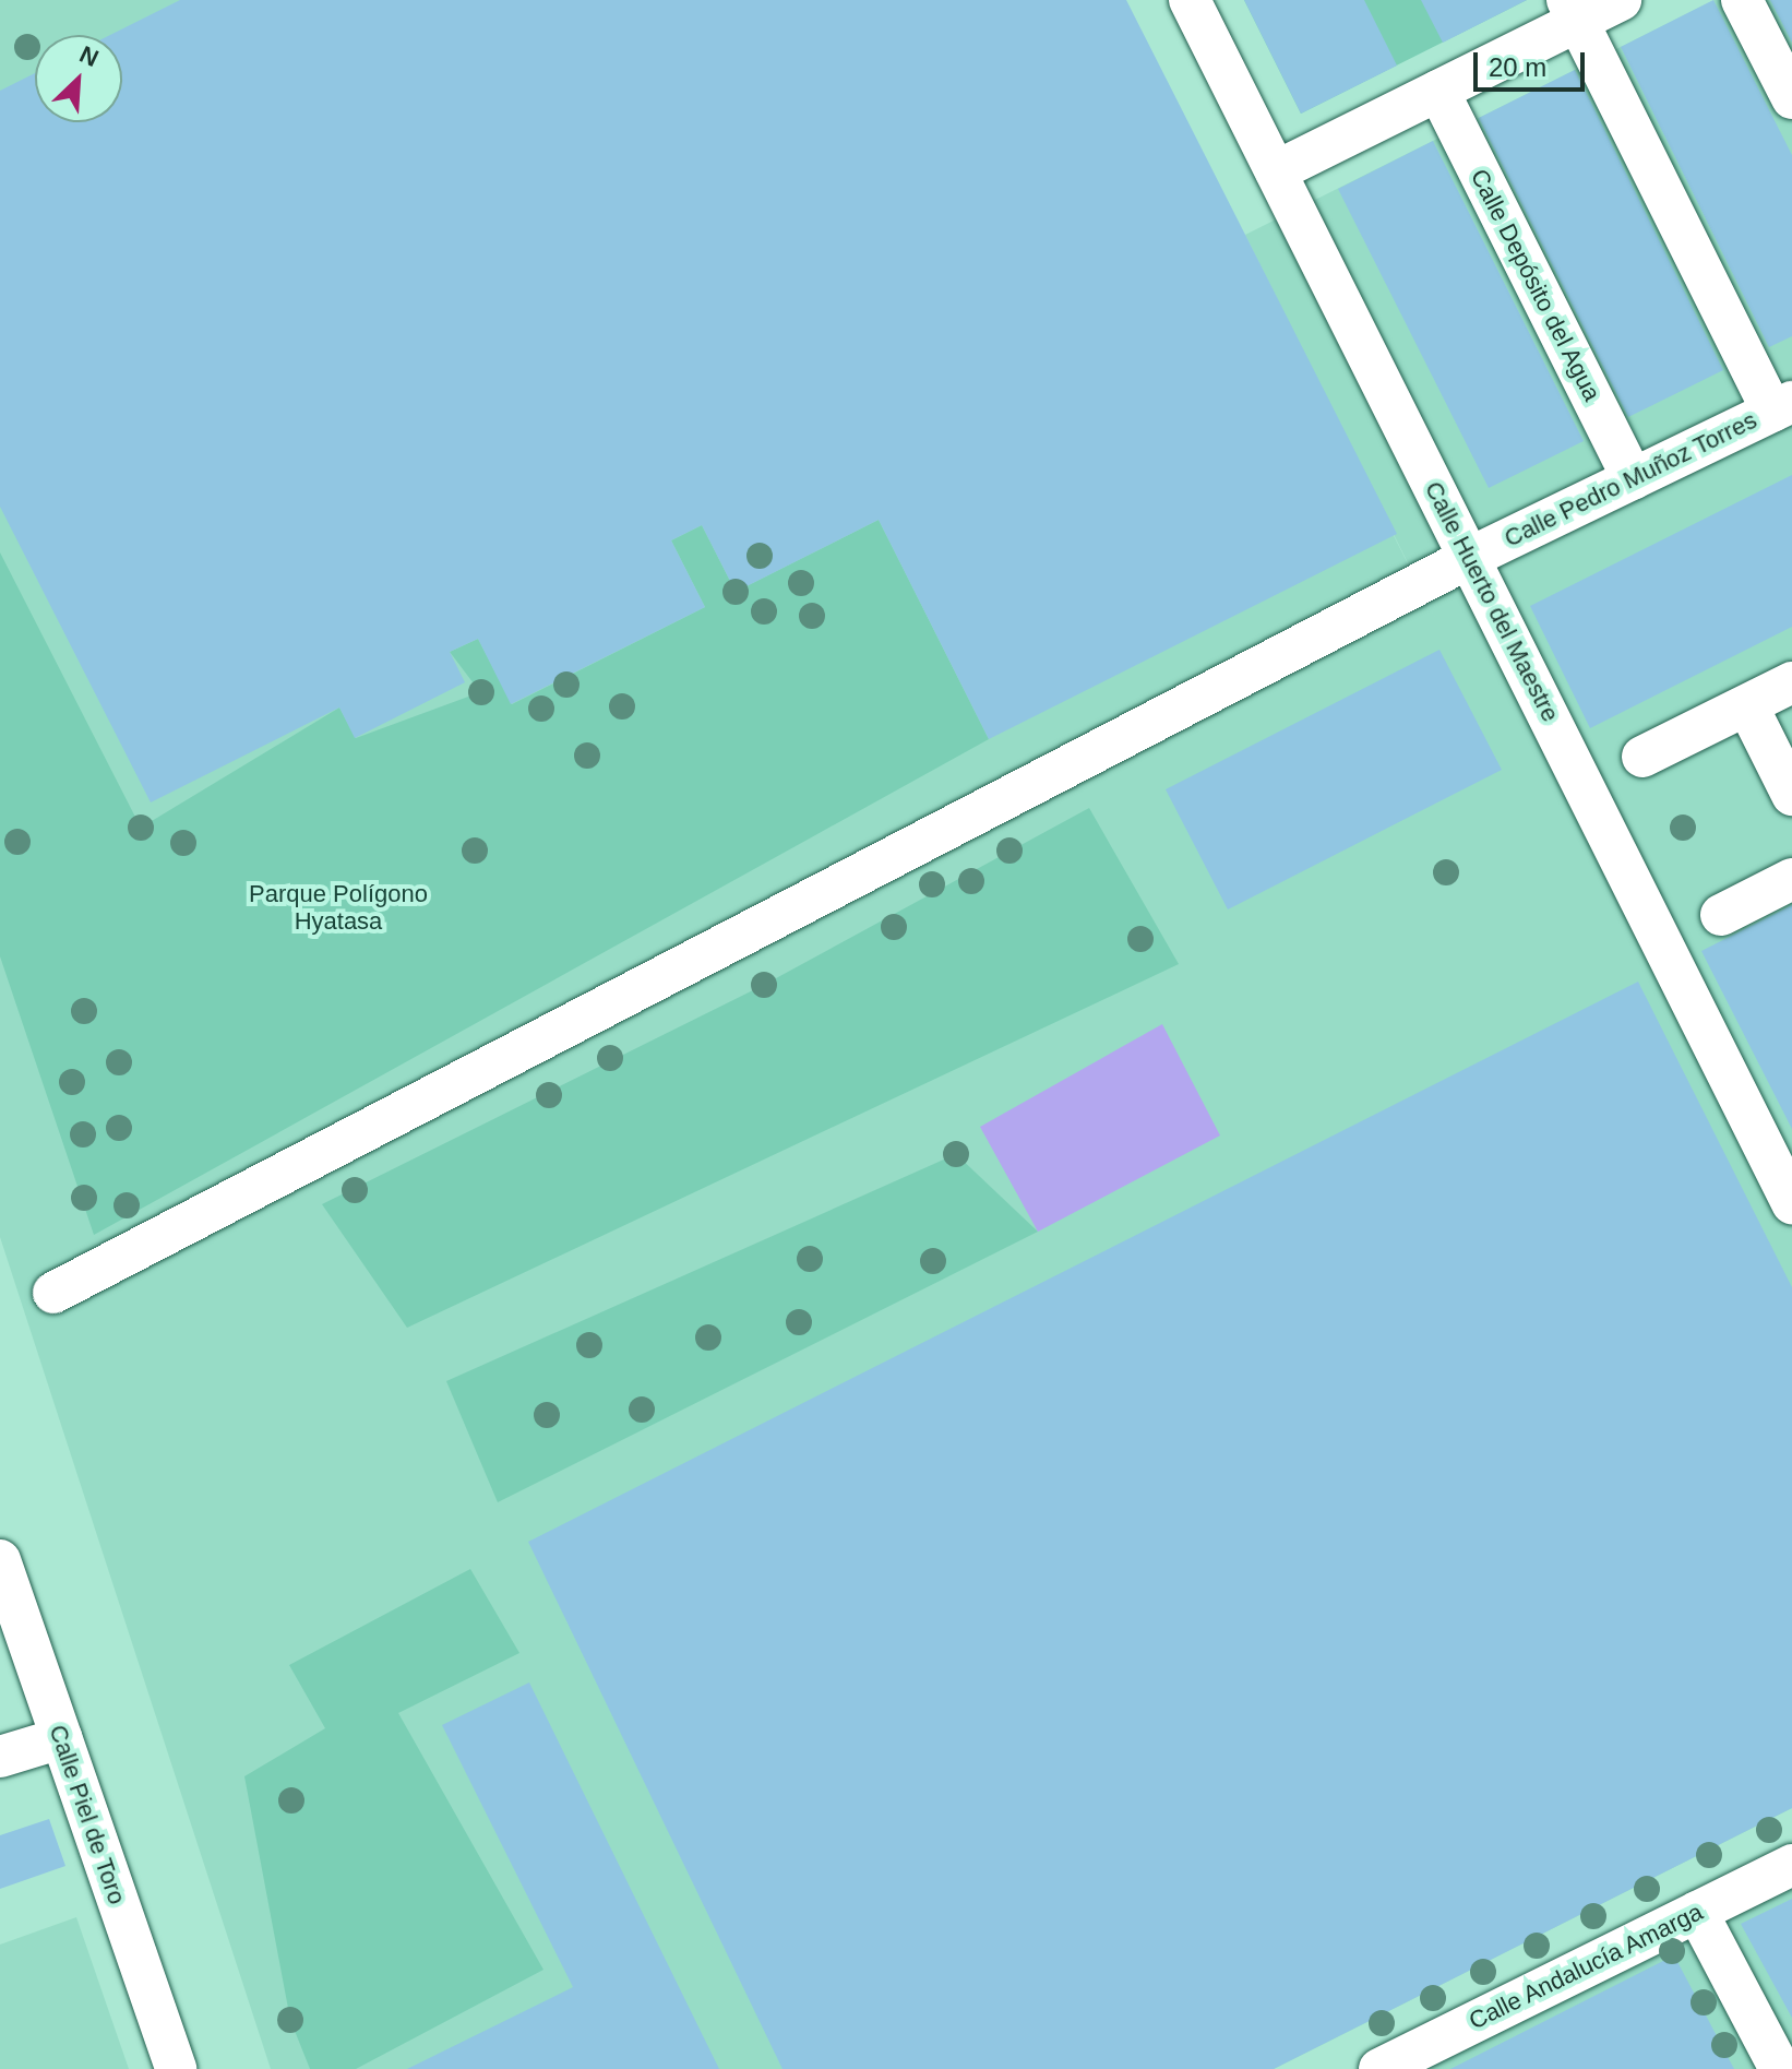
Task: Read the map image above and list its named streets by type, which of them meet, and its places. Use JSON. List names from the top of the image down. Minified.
{"streets":{"street":["Calle Depósito del Agua","Calle Pedro Muñoz Torres","Calle Huerto del Maestre","Calle Piel de Toro","Calle Andalucía Amarga"]},"crossings":[["Calle Depósito del Agua","Calle Pedro Muñoz Torres"],["Calle Pedro Muñoz Torres","Calle Huerto del Maestre"]],"parks":["Parque Polígono Hyatasa"],"scale_bar":"20 m","north":"top right"}
